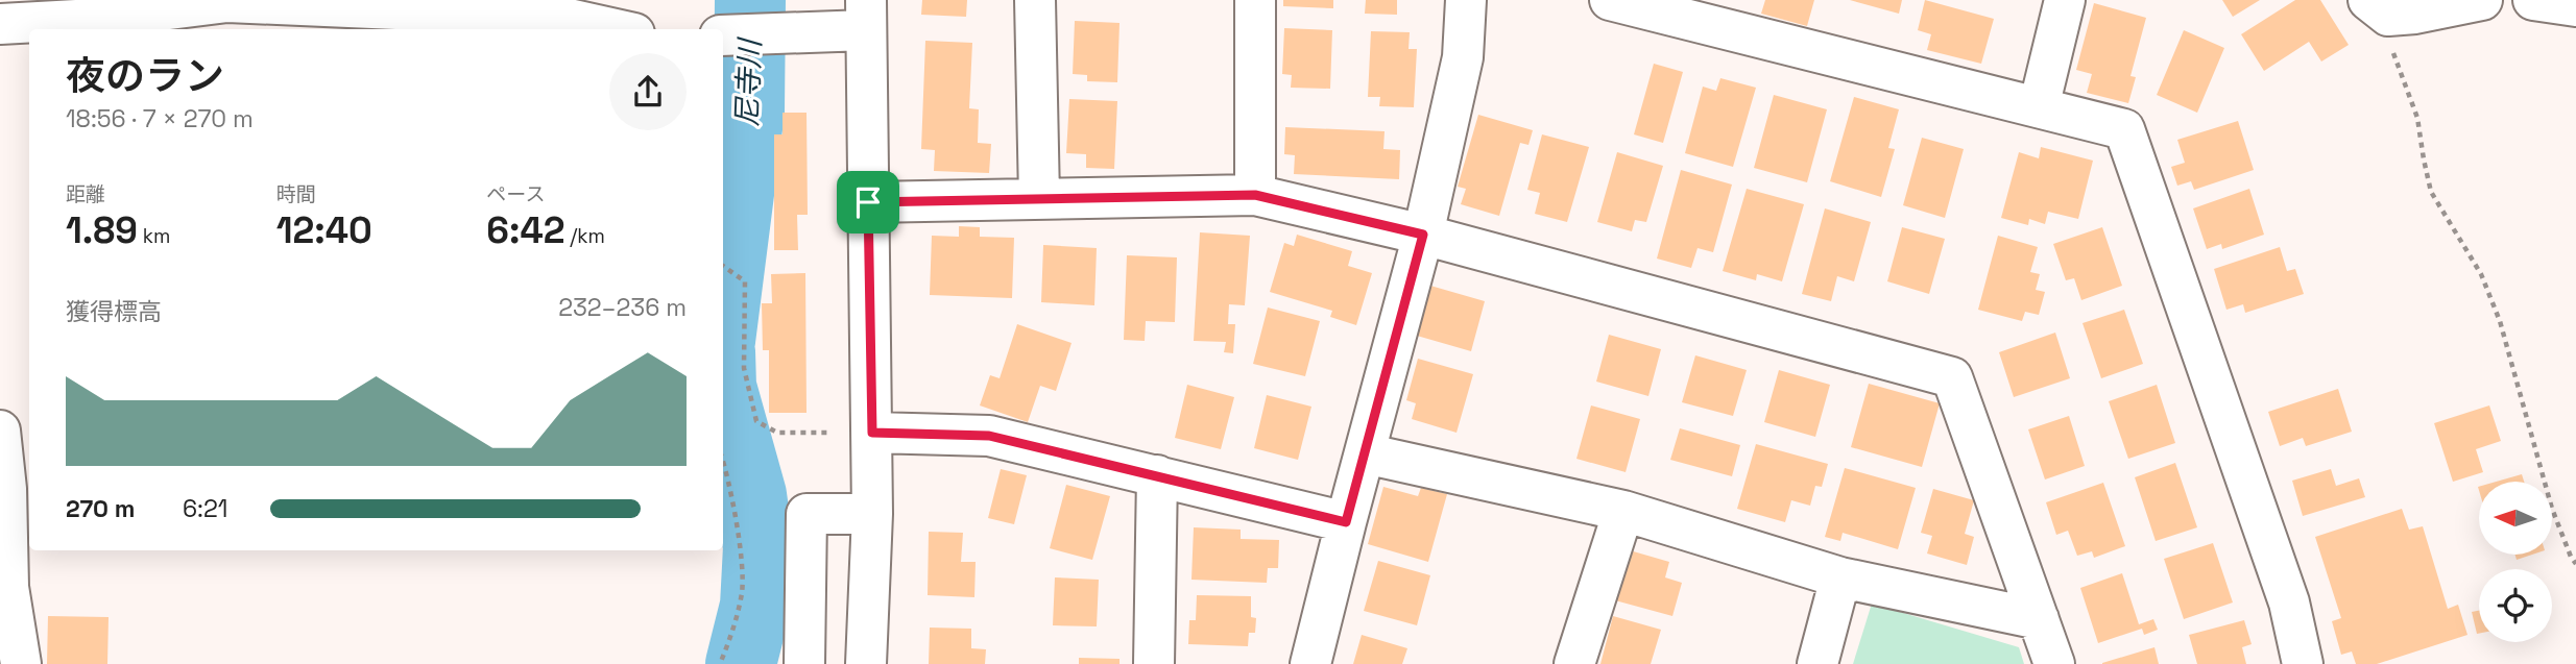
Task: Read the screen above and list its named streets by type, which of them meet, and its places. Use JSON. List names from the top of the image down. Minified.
{"water":["尼寺川"],"north":"left","page":{"heading":["夜のラン","18:56 · 7 × 270 m"],"stats":[["距離","1.89 km"],["時間","12:40"],["ペース","6:42 /km"]],"chart":["獲得標高","232–236 m"],"list":[{"name":"270 m","note":"6:21"}]}}
